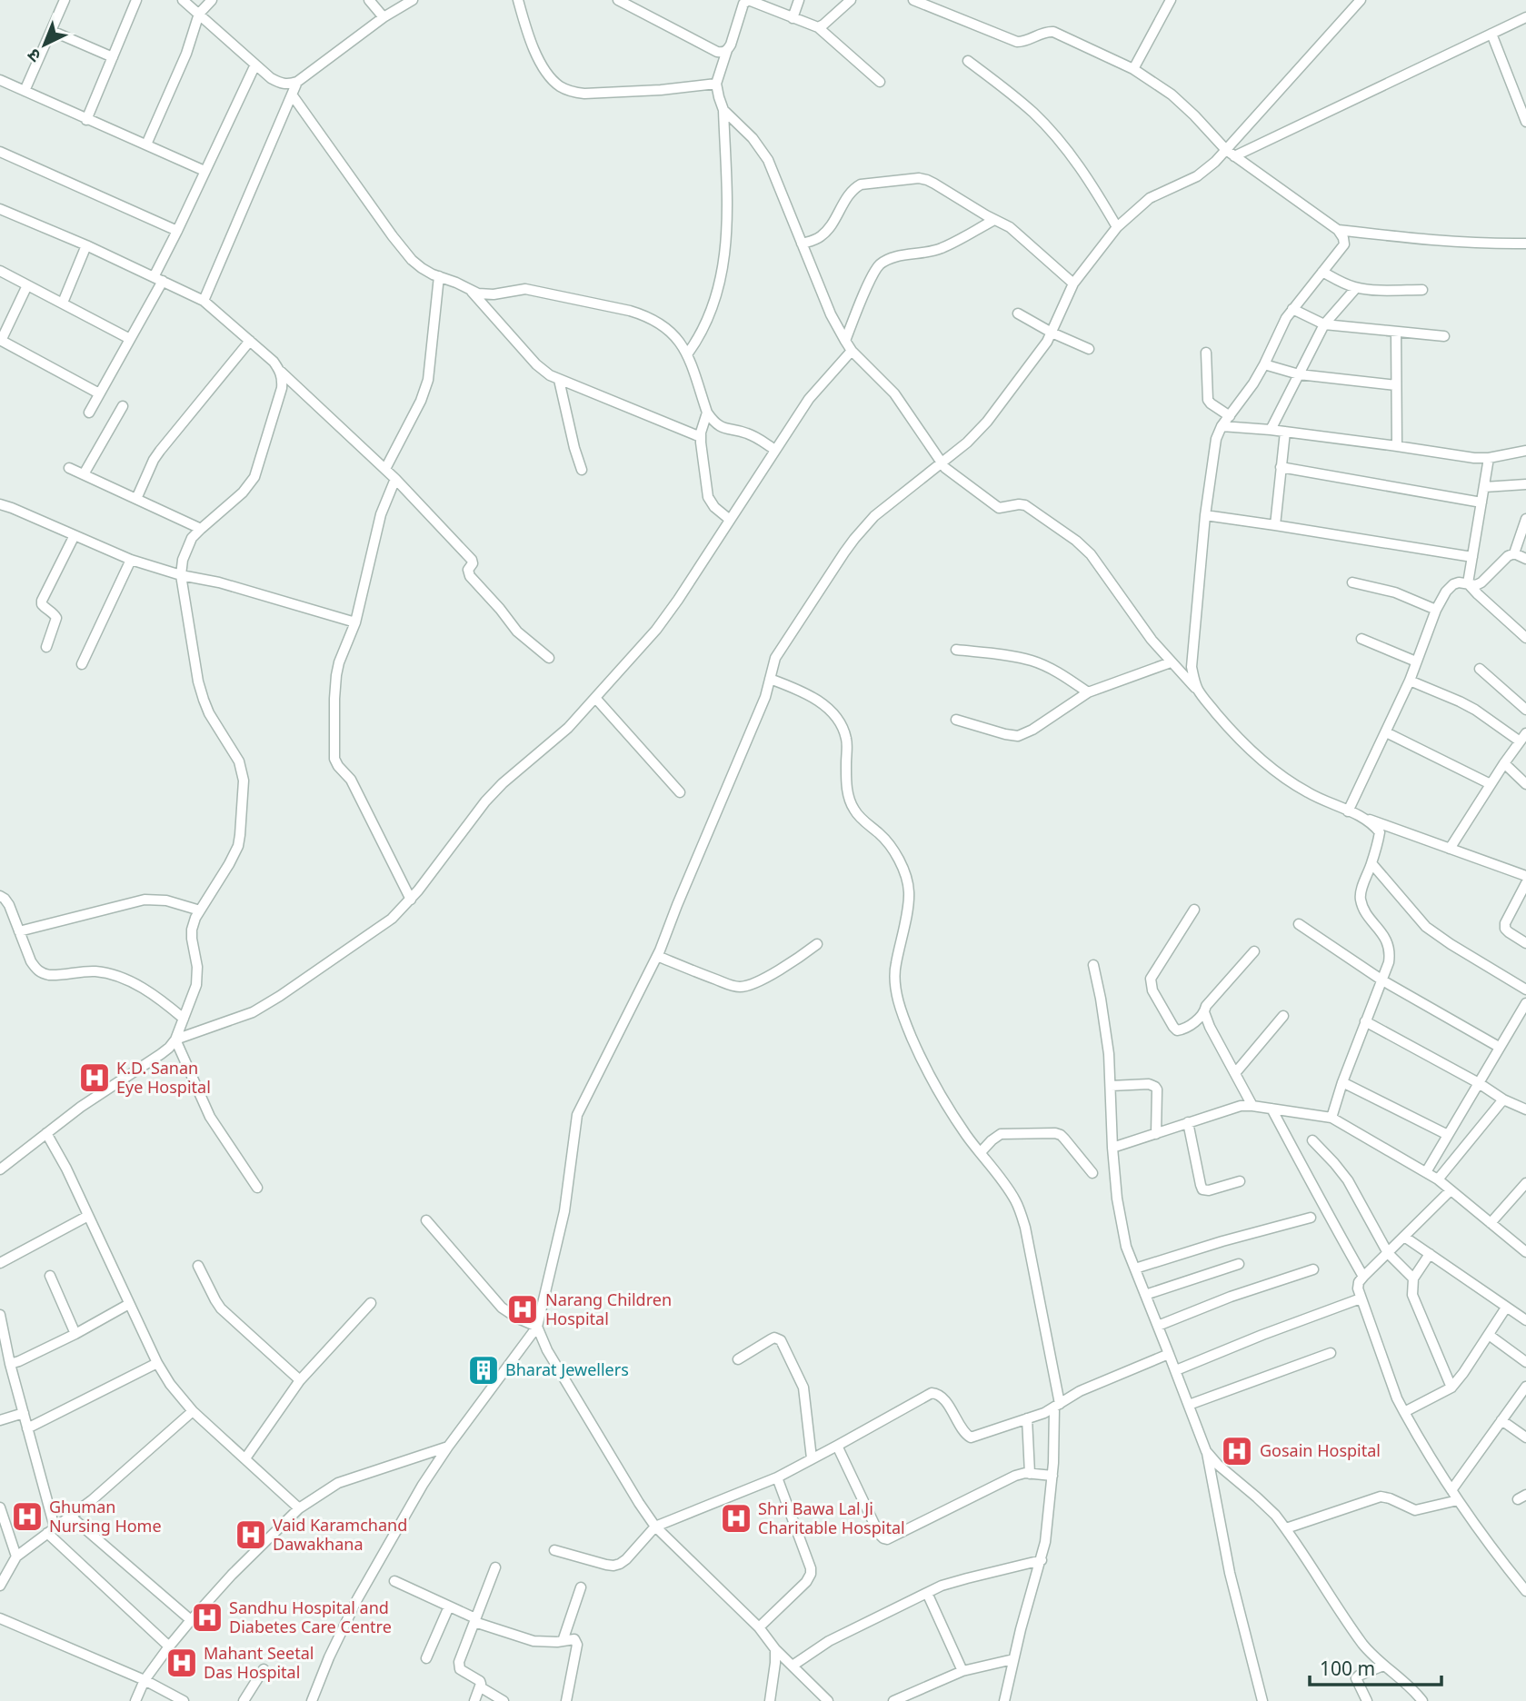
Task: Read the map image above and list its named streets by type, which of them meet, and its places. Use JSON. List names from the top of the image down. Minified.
{"places":{"hospital":["K.D. Sanan Eye Hospital","Narang Children Hospital","Gosain Hospital","Ghuman Nursing Home","Shri Bawa Lal Ji Charitable Hospital","Vaid Karamchand Dawakhana","Sandhu Hospital and Diabetes Care Centre","Mahant Seetal Das Hospital"],"building":["Bharat Jewellers"]},"scale_bar":"100 m","north":"bottom left"}
